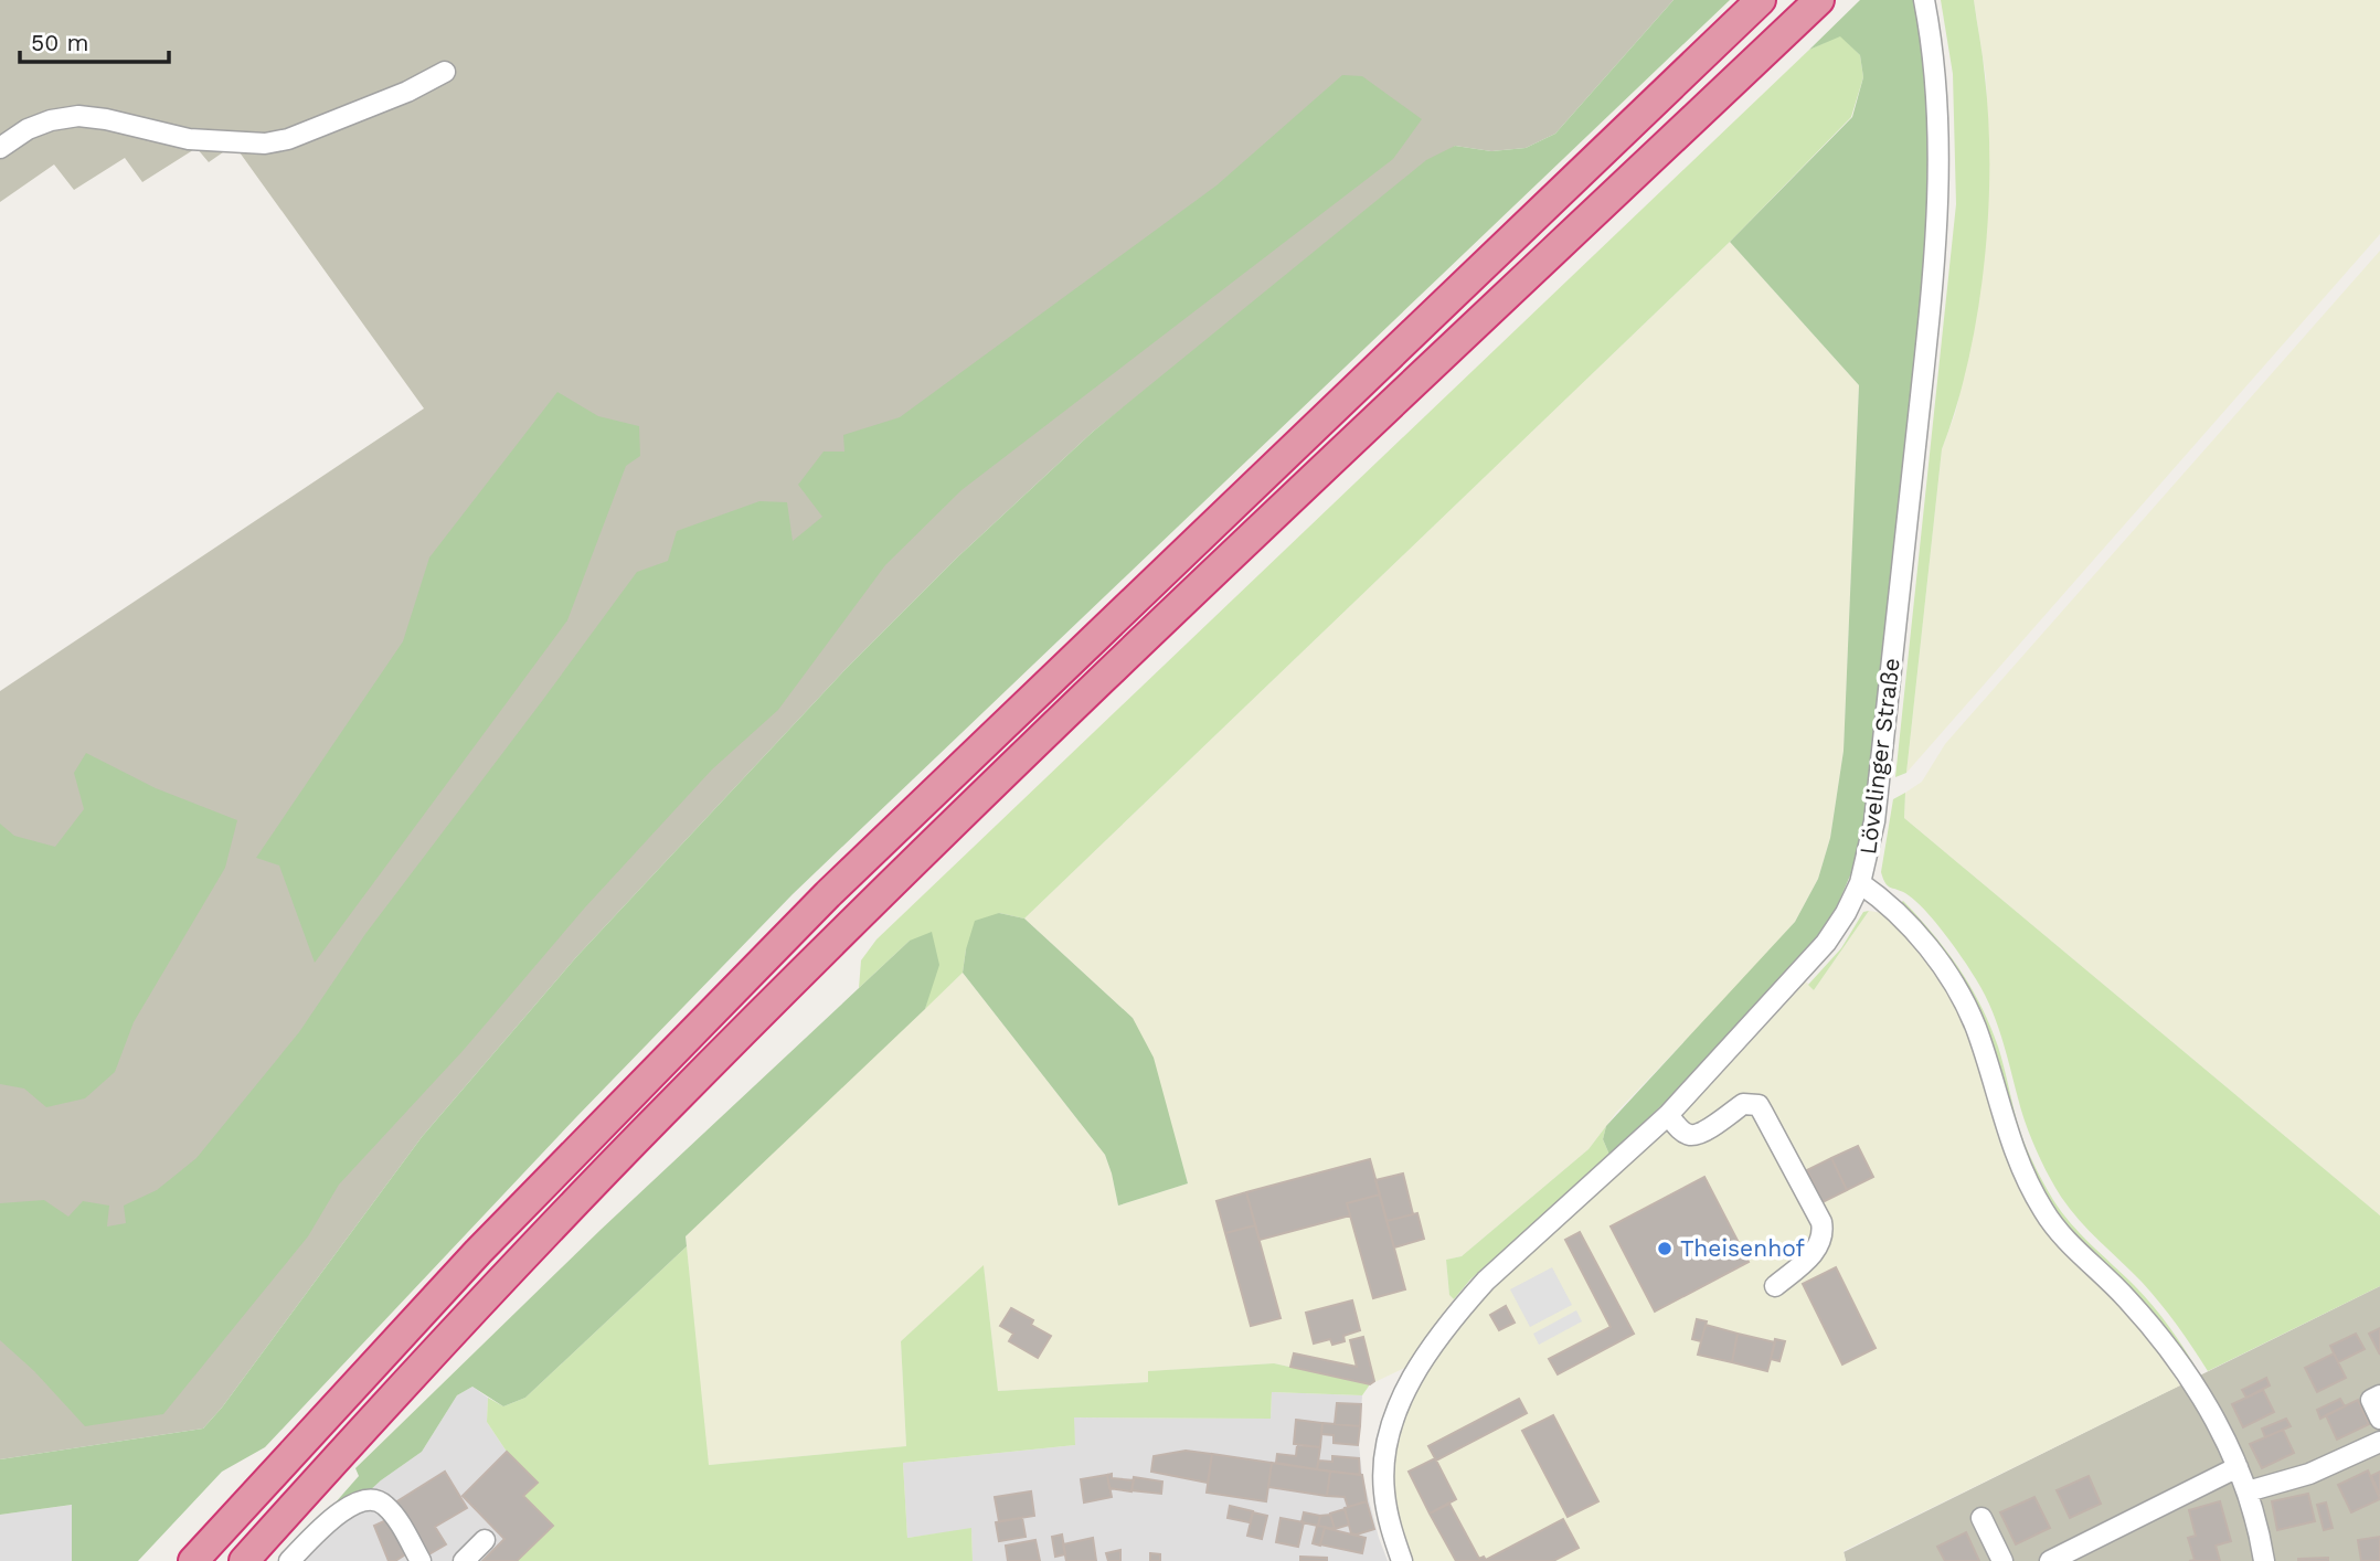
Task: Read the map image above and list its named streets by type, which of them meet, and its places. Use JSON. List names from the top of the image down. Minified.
{"streets":{"street":["Lövelinger Straße"]},"places":["Theisenhof"],"scale_bar":"50 m"}
